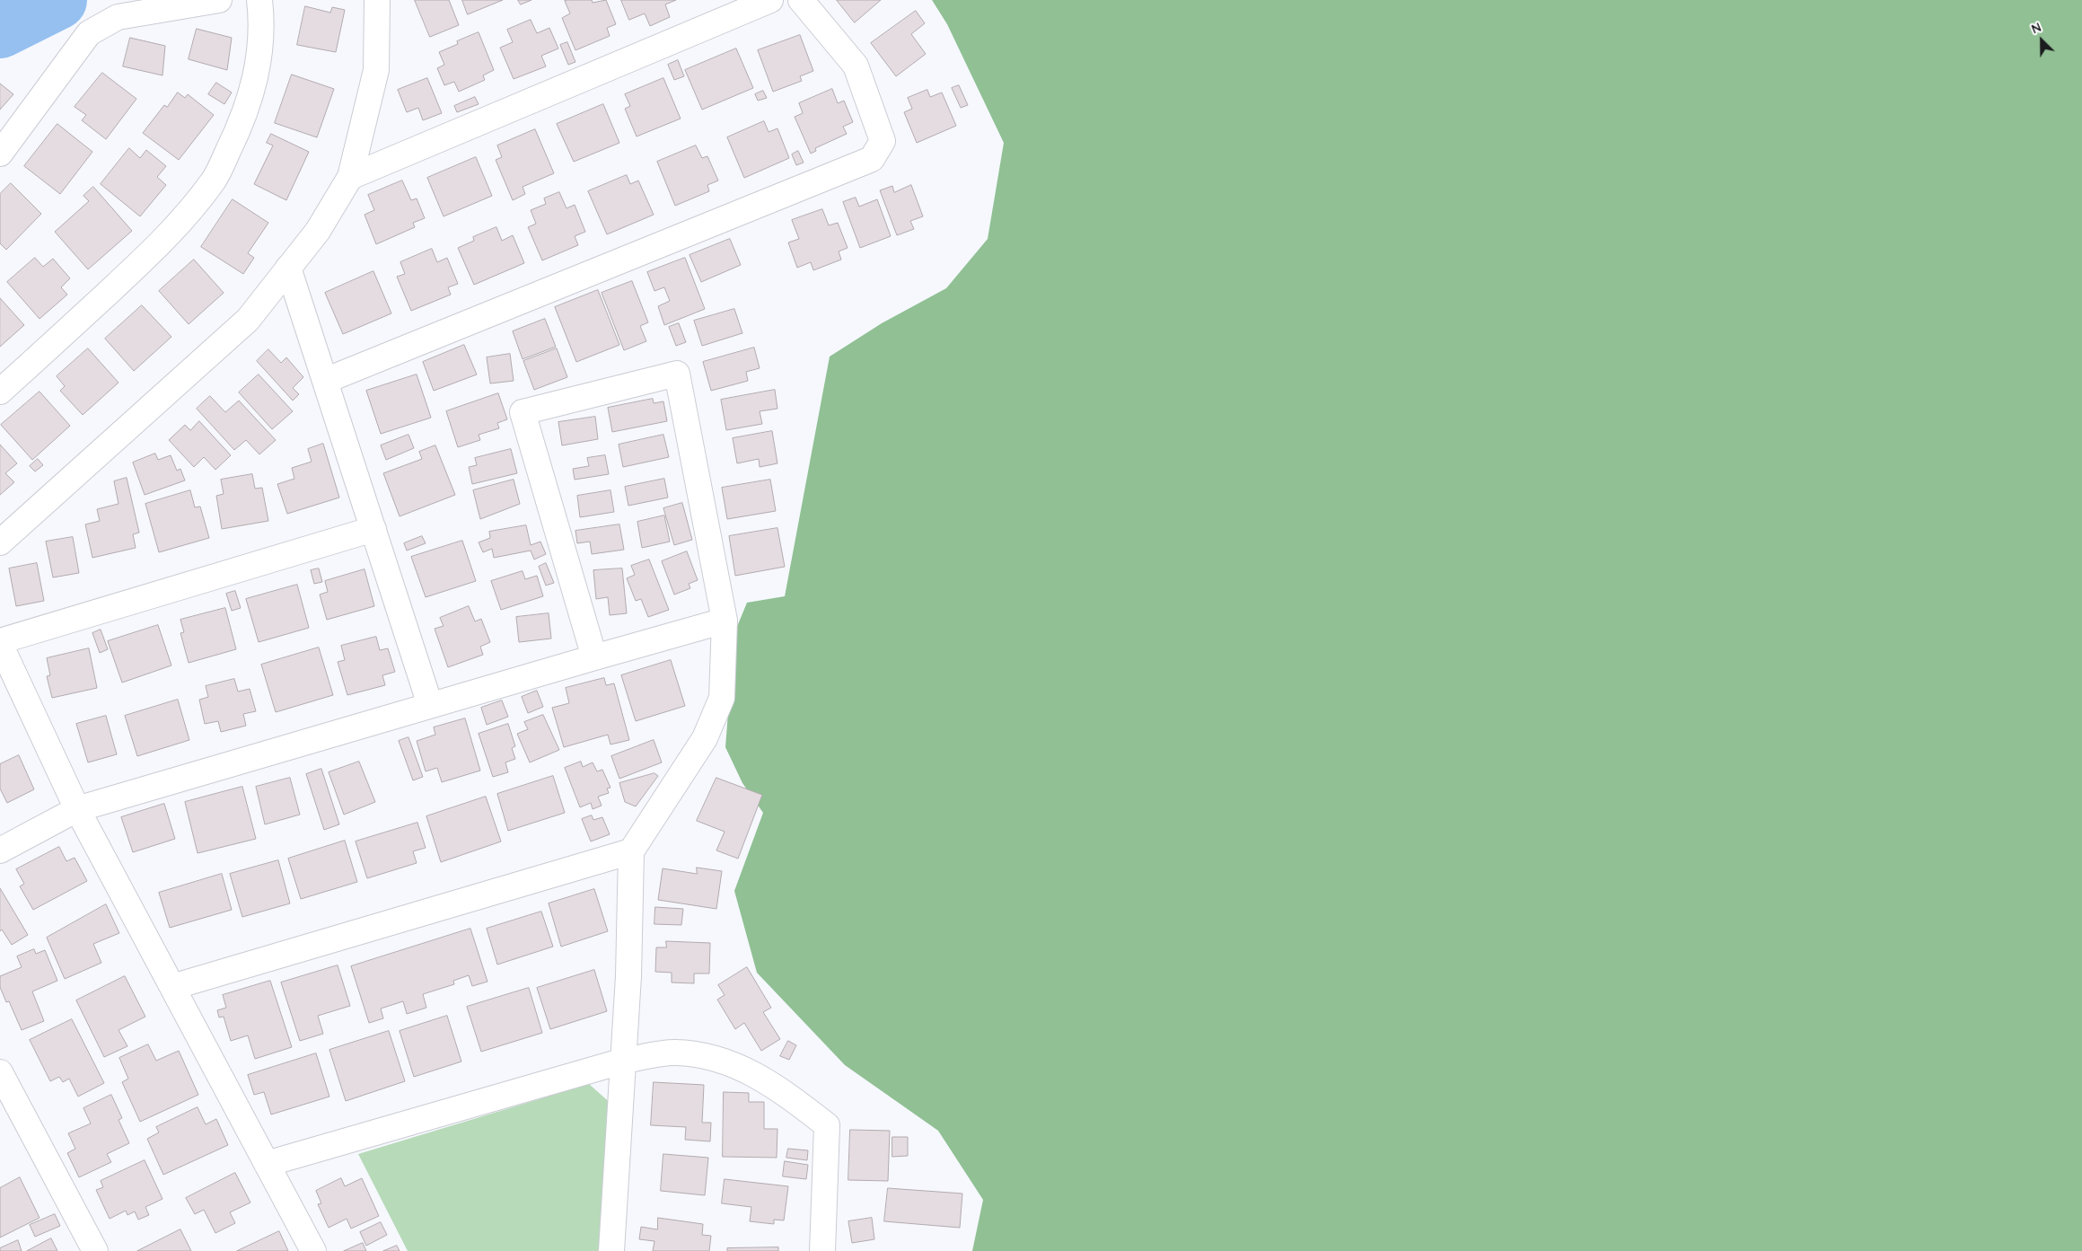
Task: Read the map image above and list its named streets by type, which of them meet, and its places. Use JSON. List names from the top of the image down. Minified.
{"north":"top left"}
